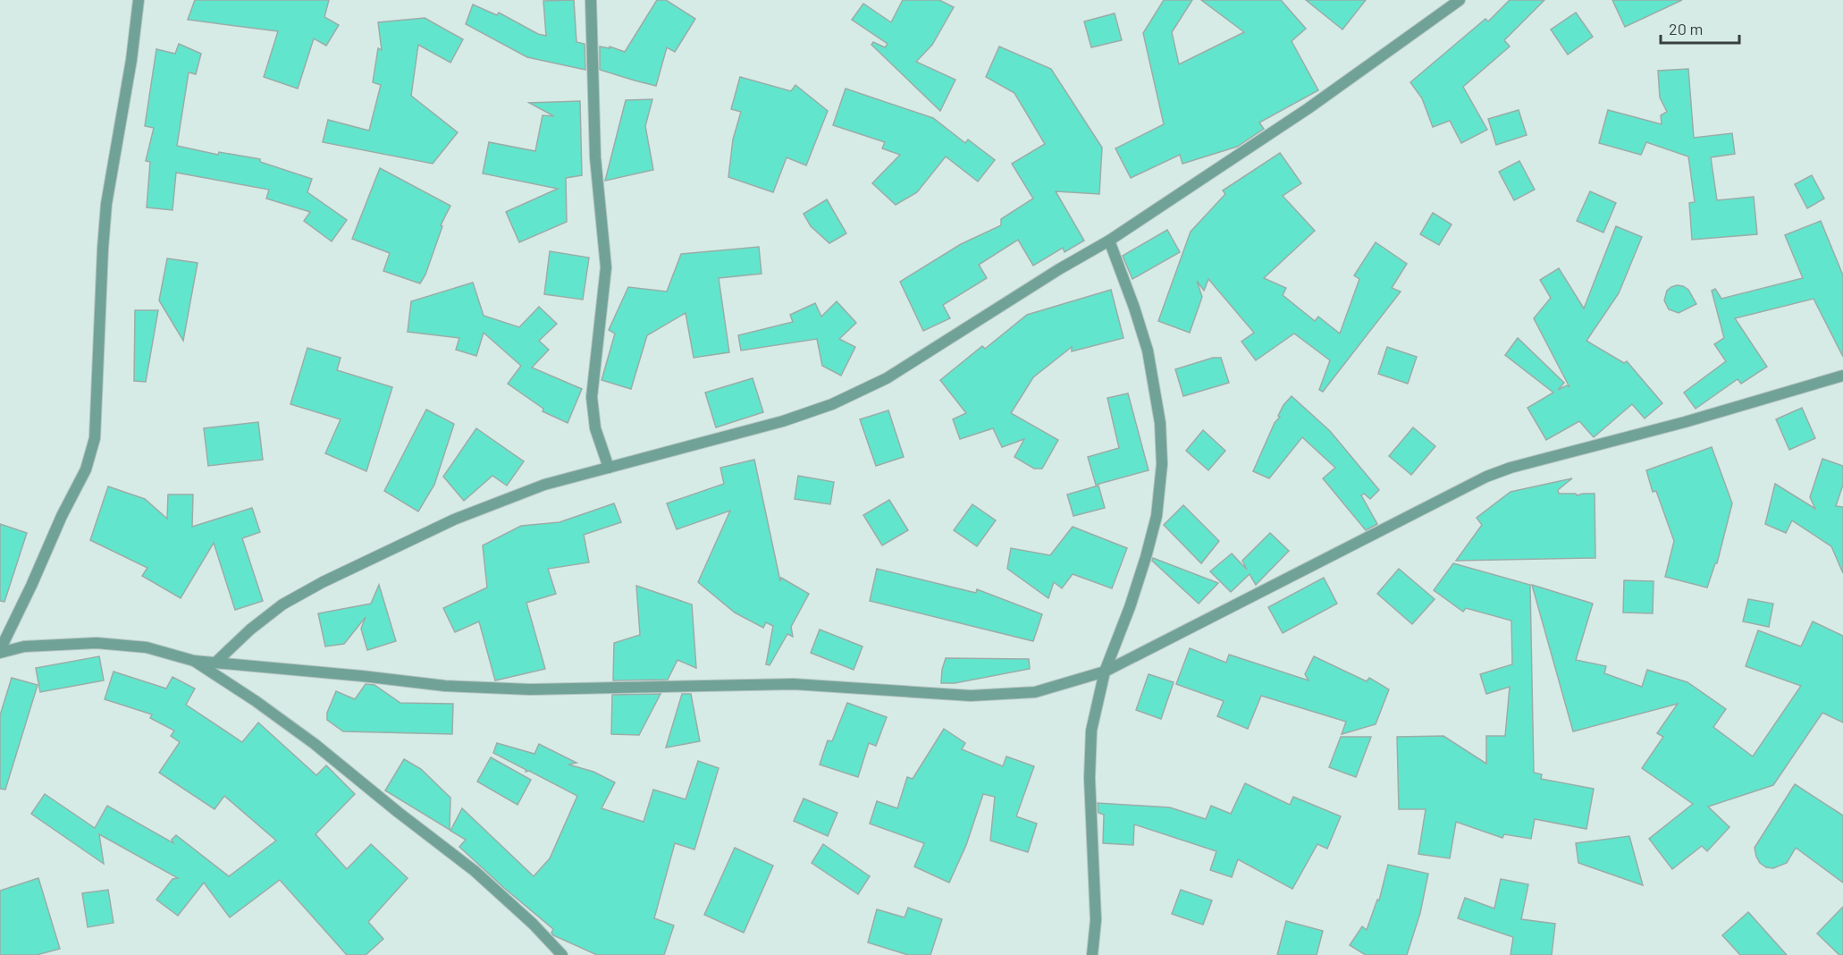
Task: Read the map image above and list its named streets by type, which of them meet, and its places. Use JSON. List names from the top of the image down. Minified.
{"scale_bar":"20 m"}
